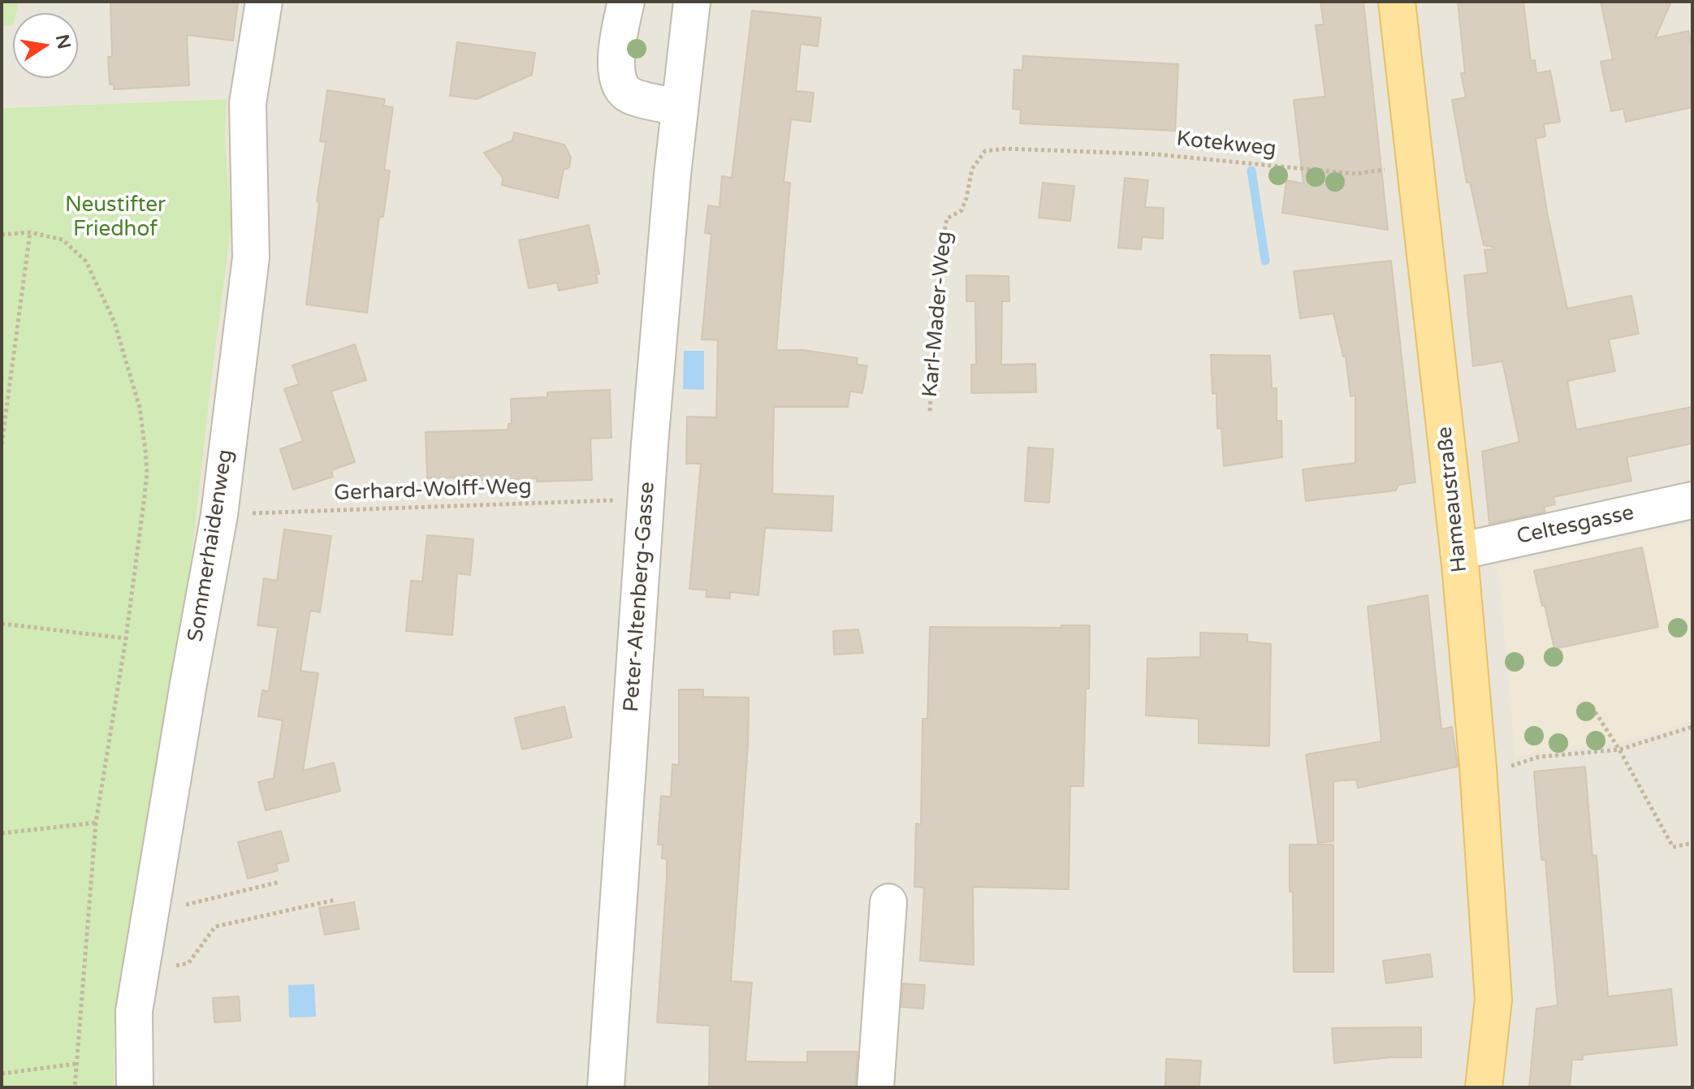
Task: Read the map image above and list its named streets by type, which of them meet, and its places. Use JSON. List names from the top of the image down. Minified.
{"streets":{"main road":["Hameaustraße"],"street":["Celtesgasse","Sommerhaidenweg","Peter-Altenberg-Gasse"],"path":["Kotekweg","Karl-Mader-Weg","Gerhard-Wolff-Weg"]},"crossings":[["Kotekweg","Karl-Mader-Weg"],["Kotekweg","Hameaustraße"],["Gerhard-Wolff-Weg","Sommerhaidenweg"],["Gerhard-Wolff-Weg","Peter-Altenberg-Gasse"],["Hameaustraße","Celtesgasse"]],"parks":["Neustifter Friedhof"],"north":"right"}
